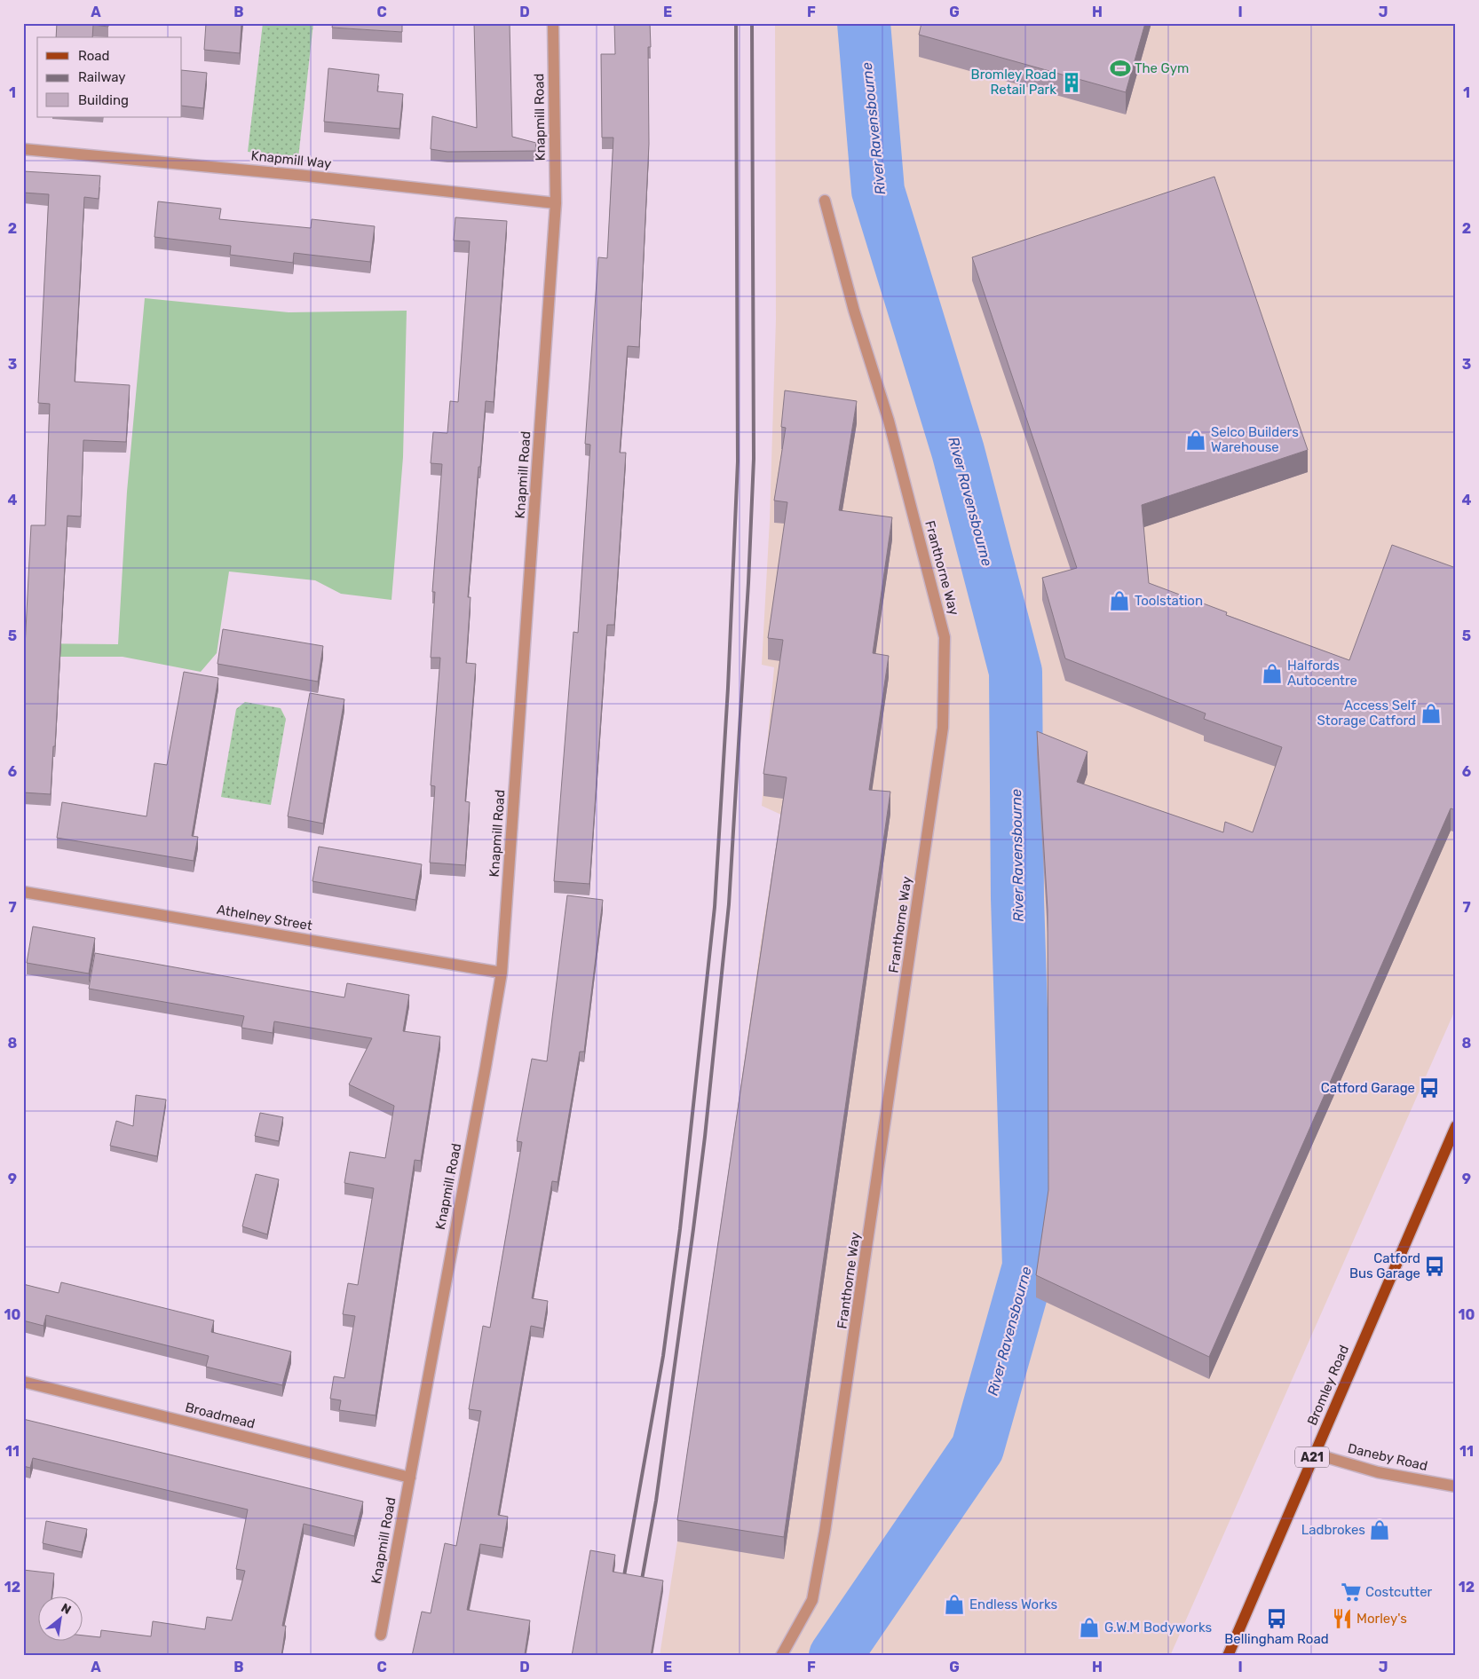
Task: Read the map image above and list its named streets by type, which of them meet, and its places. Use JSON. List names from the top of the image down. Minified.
{"streets":{"main road":["Bromley Road","A21"],"street":["Knapmill Road","Knapmill Way","Franthorne Way","Athelney Street","Broadmead","Daneby Road"]},"crossings":[["Knapmill Road","Knapmill Way"],["Knapmill Road","Athelney Street"],["Knapmill Road","Broadmead"],["Bromley Road","Daneby Road"]],"water":["River Ravensbourne"],"places":{"sports":["The Gym"],"building":["Bromley Road Retail Park"],"shop":["Selco Builders Warehouse","Toolstation","Halfords Autocentre","Access Self Storage Catford","Ladbrokes","Endless Works","G.W.M Bodyworks"],"bus stop":["Catford Garage","Catford Bus Garage","Bellingham Road"],"supermarket":["Costcutter"],"restaurant":["Morley's"]},"legend":["Road","Railway","Building"],"north":"top right","grid":{"columns":["A","B","C","D","E","F","G","H","I","J"],"rows":["1","2","3","4","5","6","7","8","9","10","11","12"]}}
